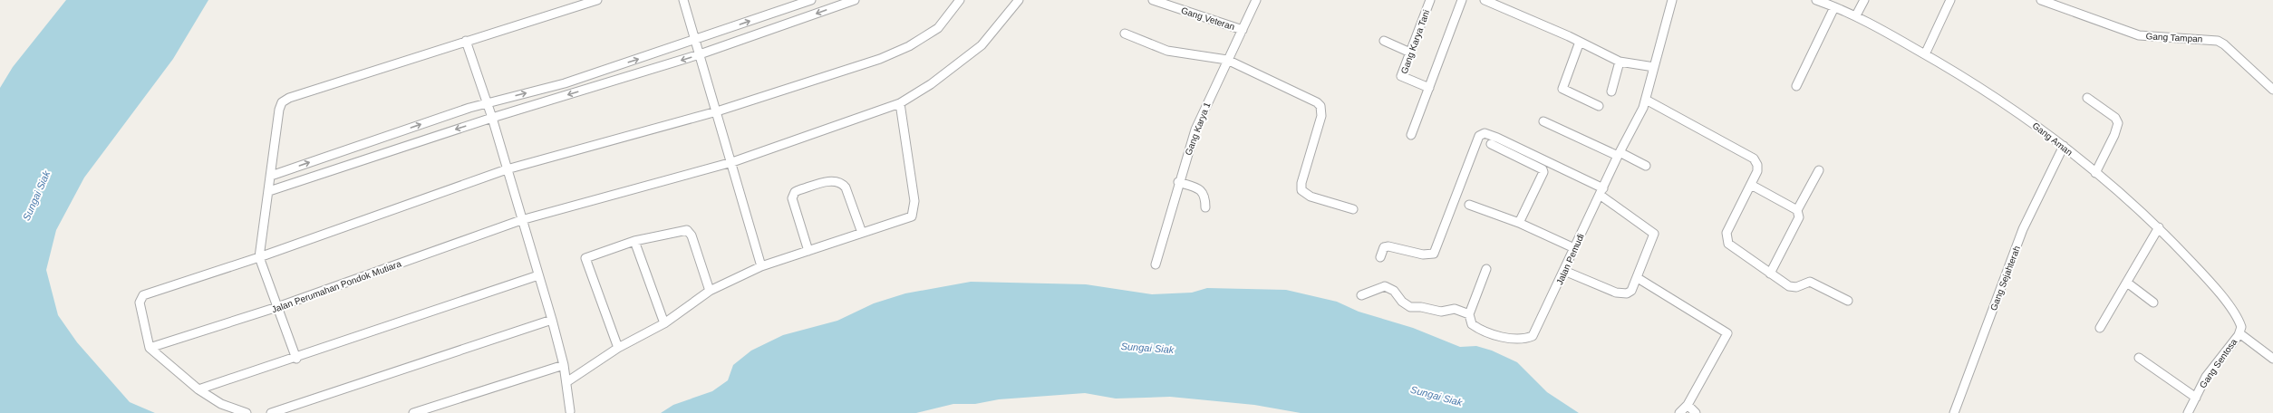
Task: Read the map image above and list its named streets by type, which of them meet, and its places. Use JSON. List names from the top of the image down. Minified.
{"streets":{"street":["Gang Veteran","Gang Tampan","Gang Karya Tani","Gang Karya 1","Gang Aman","Jalan Pemudi","Gang Sejahterah","Jalan Perumahan Pondok Mutiara","Gang Sentosa"]},"crossings":[["Gang Veteran","Gang Karya 1"],["Gang Aman","Gang Sejahterah"],["Gang Aman","Gang Sentosa"]],"water":["Sungai Siak"]}
